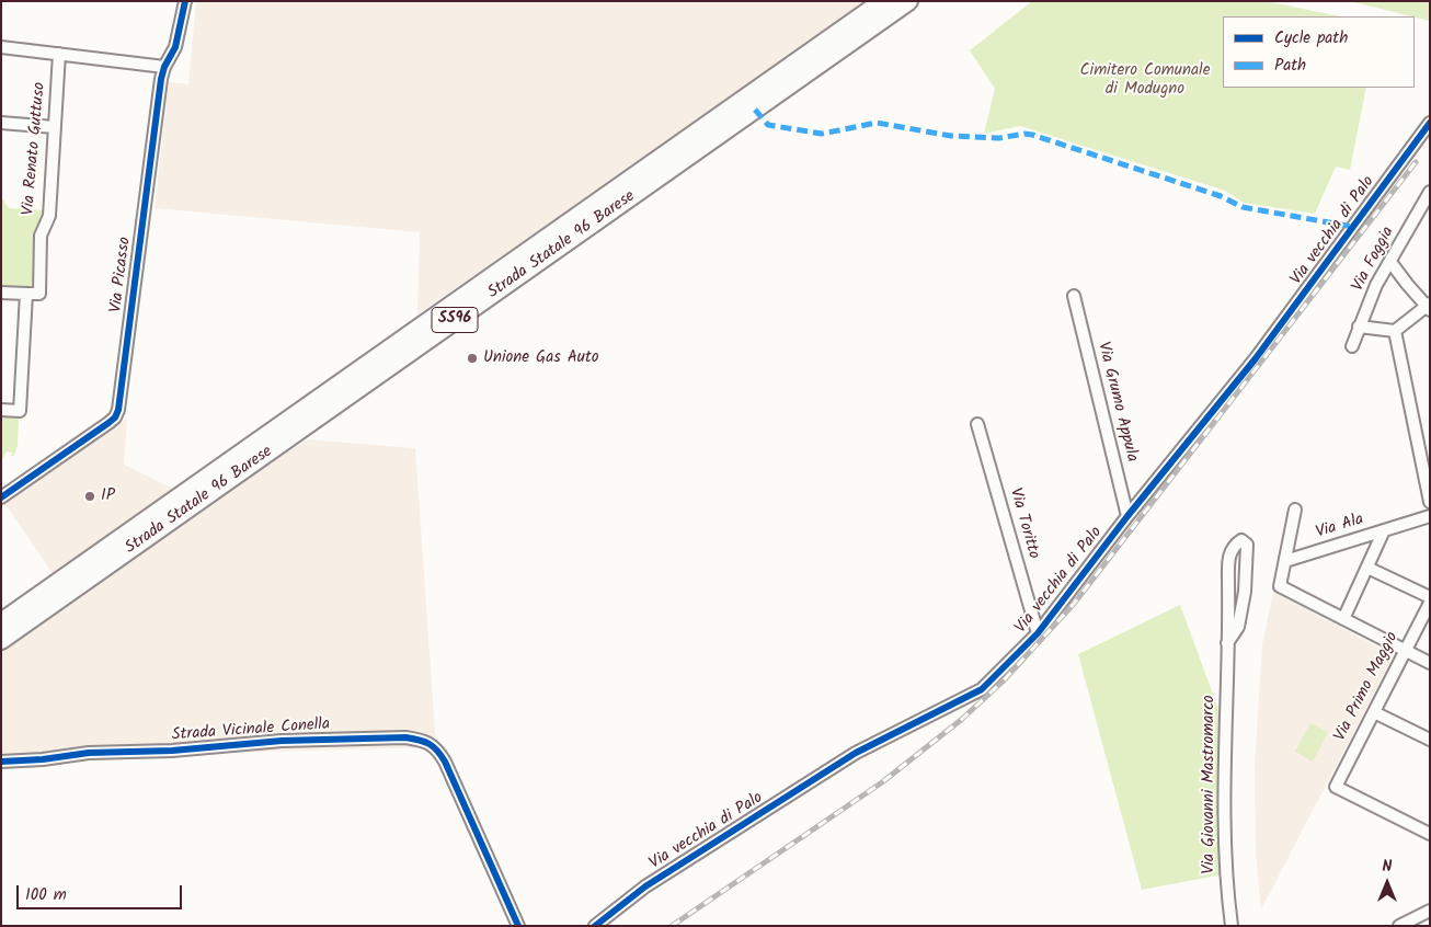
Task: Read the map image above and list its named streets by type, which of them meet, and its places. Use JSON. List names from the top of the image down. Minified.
{"streets":{"main road":["Strada Statale 96 Barese","SS96"],"street":["Via Renato Guttuso","Via vecchia di Palo","Via Foggia","Via Picasso","Via Grumo Appula","Via Toritto","Via Ala","Via Primo Maggio","Strada Vicinale Conella","Via Giovanni Mastromarco"]},"crossings":[["Via vecchia di Palo","Via Grumo Appula"],["Via vecchia di Palo","Via Toritto"]],"parks":["Cimitero Comunale di Modugno"],"places":["Unione Gas Auto","IP"],"legend":["Cycle path","Path"],"scale_bar":"100 m","north":"top"}
